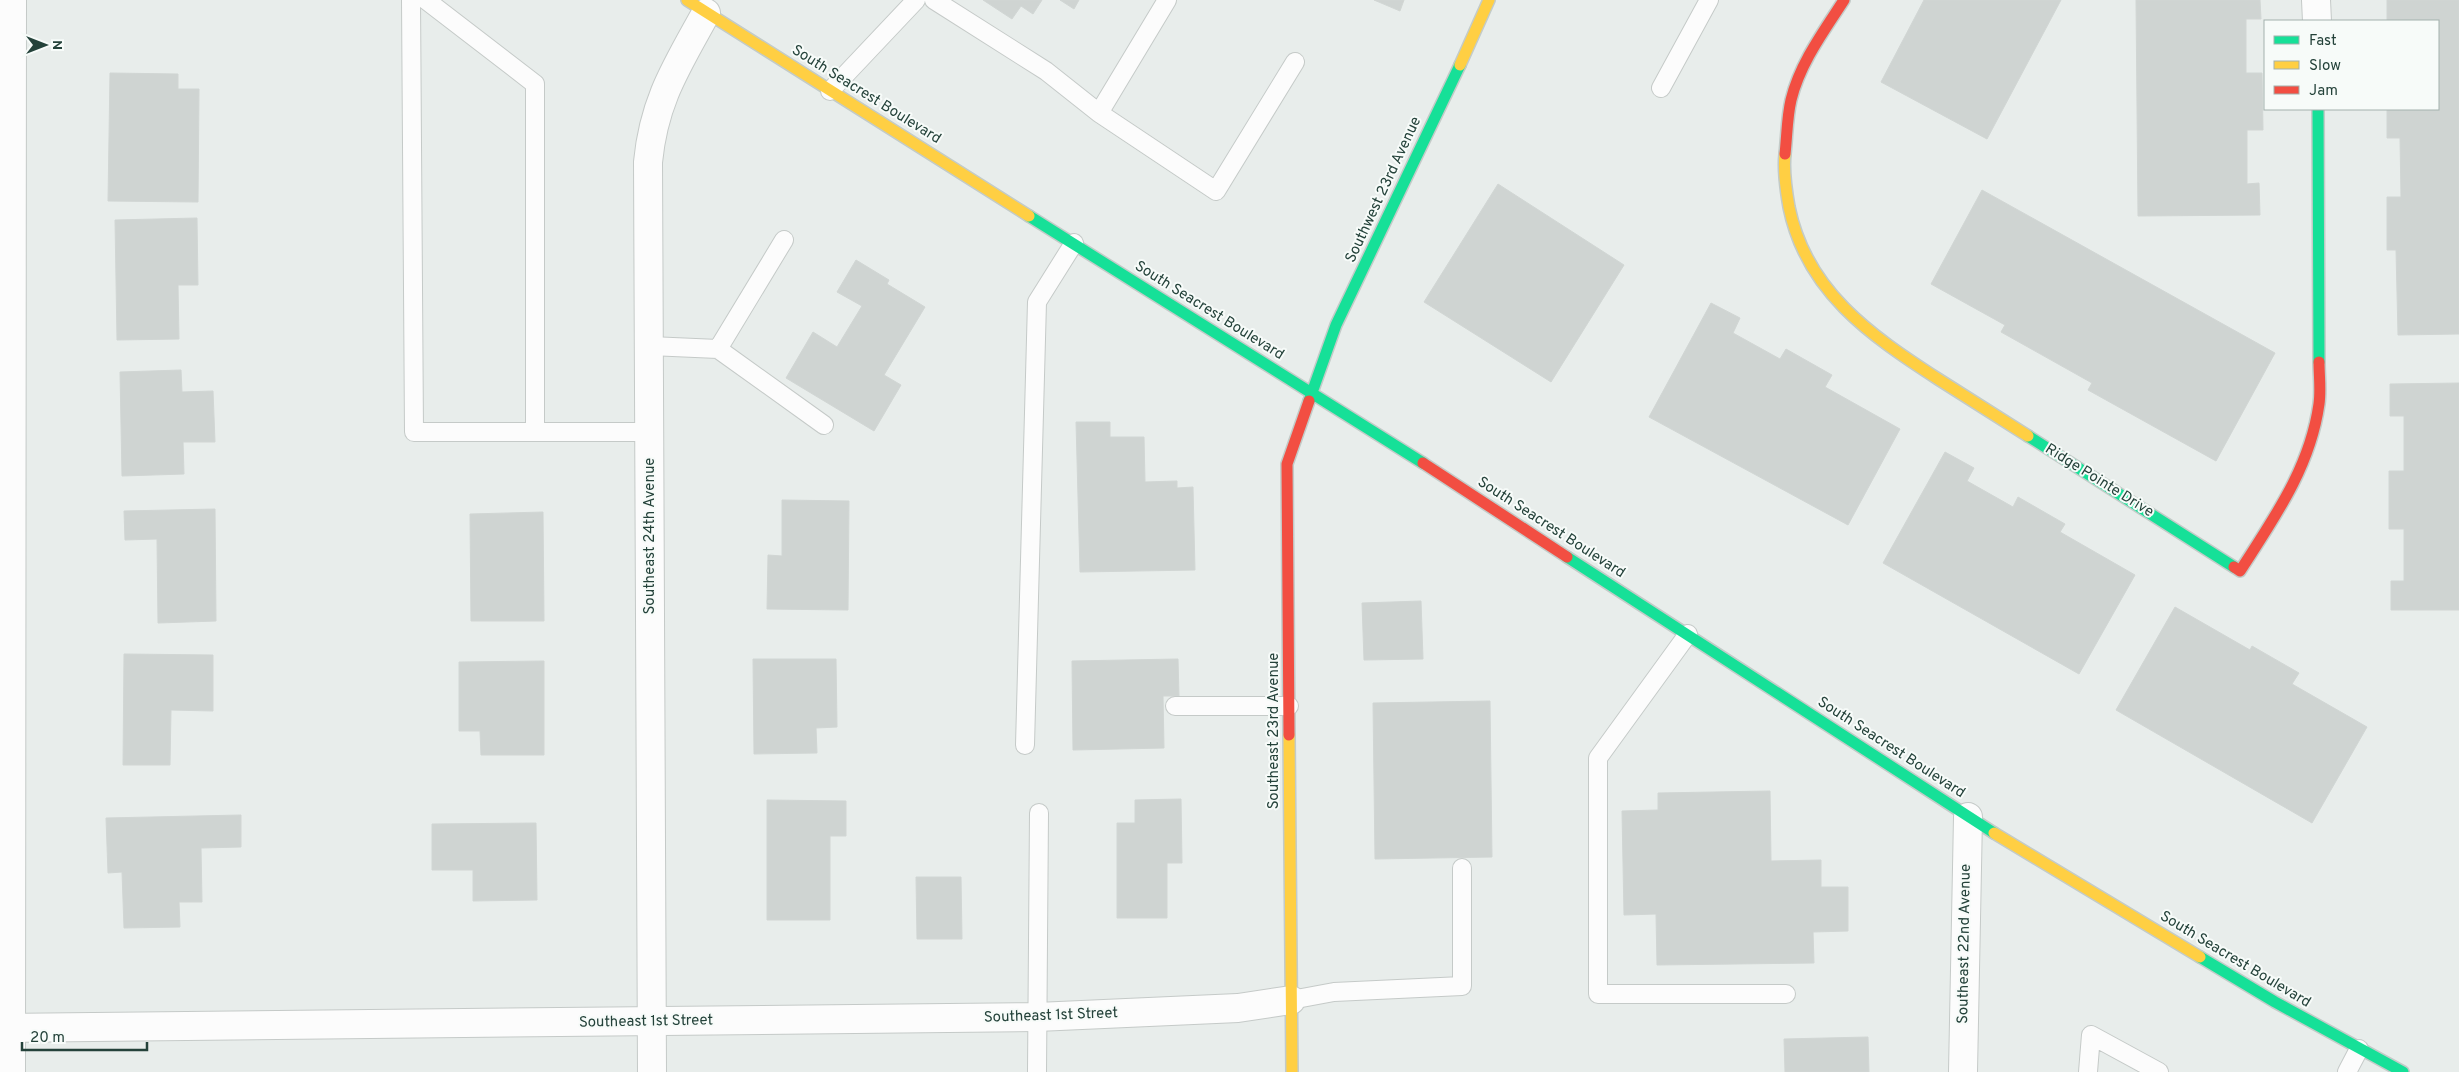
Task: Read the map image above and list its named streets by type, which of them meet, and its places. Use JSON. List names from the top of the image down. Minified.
{"streets":{"street":["South Seacrest Boulevard","Southwest 23rd Avenue","Ridge Pointe Drive","Southeast 24th Avenue","Southeast 23rd Avenue","Southeast 22nd Avenue","Southeast 1st Street"]},"crossings":[["South Seacrest Boulevard","Southwest 23rd Avenue"],["South Seacrest Boulevard","Southeast 24th Avenue"],["South Seacrest Boulevard","Southeast 23rd Avenue"],["South Seacrest Boulevard","Southeast 22nd Avenue"],["Southwest 23rd Avenue","Southeast 23rd Avenue"],["Southeast 24th Avenue","Southeast 1st Street"],["Southeast 23rd Avenue","Southeast 1st Street"]],"legend":["Fast","Slow","Jam"],"scale_bar":"20 m","north":"right"}
